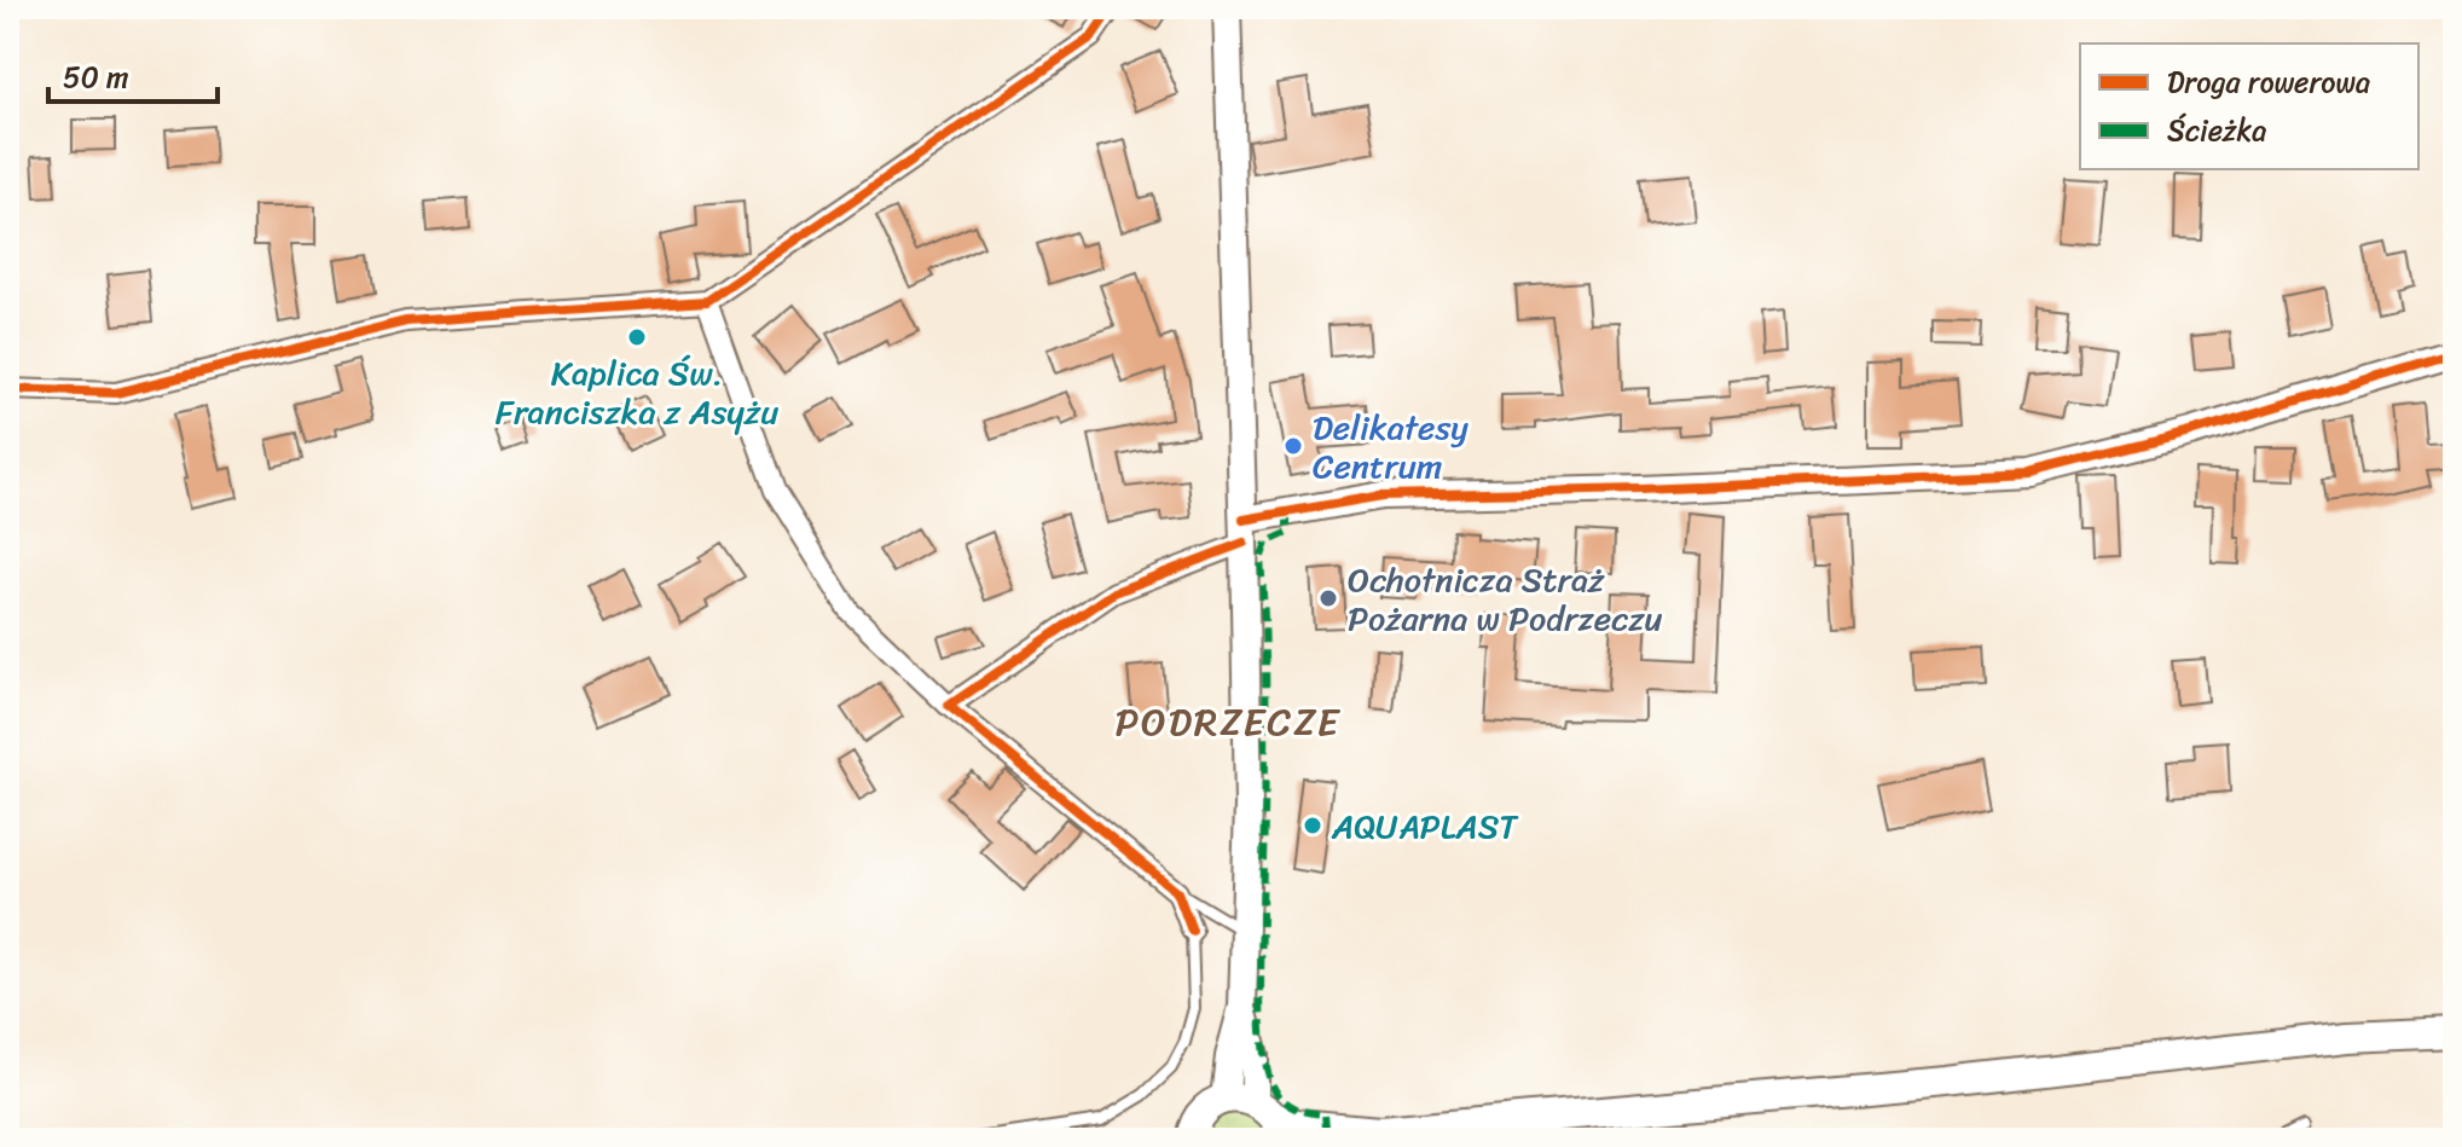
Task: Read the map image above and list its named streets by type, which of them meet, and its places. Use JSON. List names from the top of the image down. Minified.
{"districts":["PODRZECZE"],"places":["Kaplica Św. Franciszka z Asyżu","Delikatesy Centrum","Ochotnicza Straż Pożarna w Podrzeczu","AQUAPLAST"],"legend":["Droga rowerowa","Ścieżka"],"scale_bar":"50 m"}
